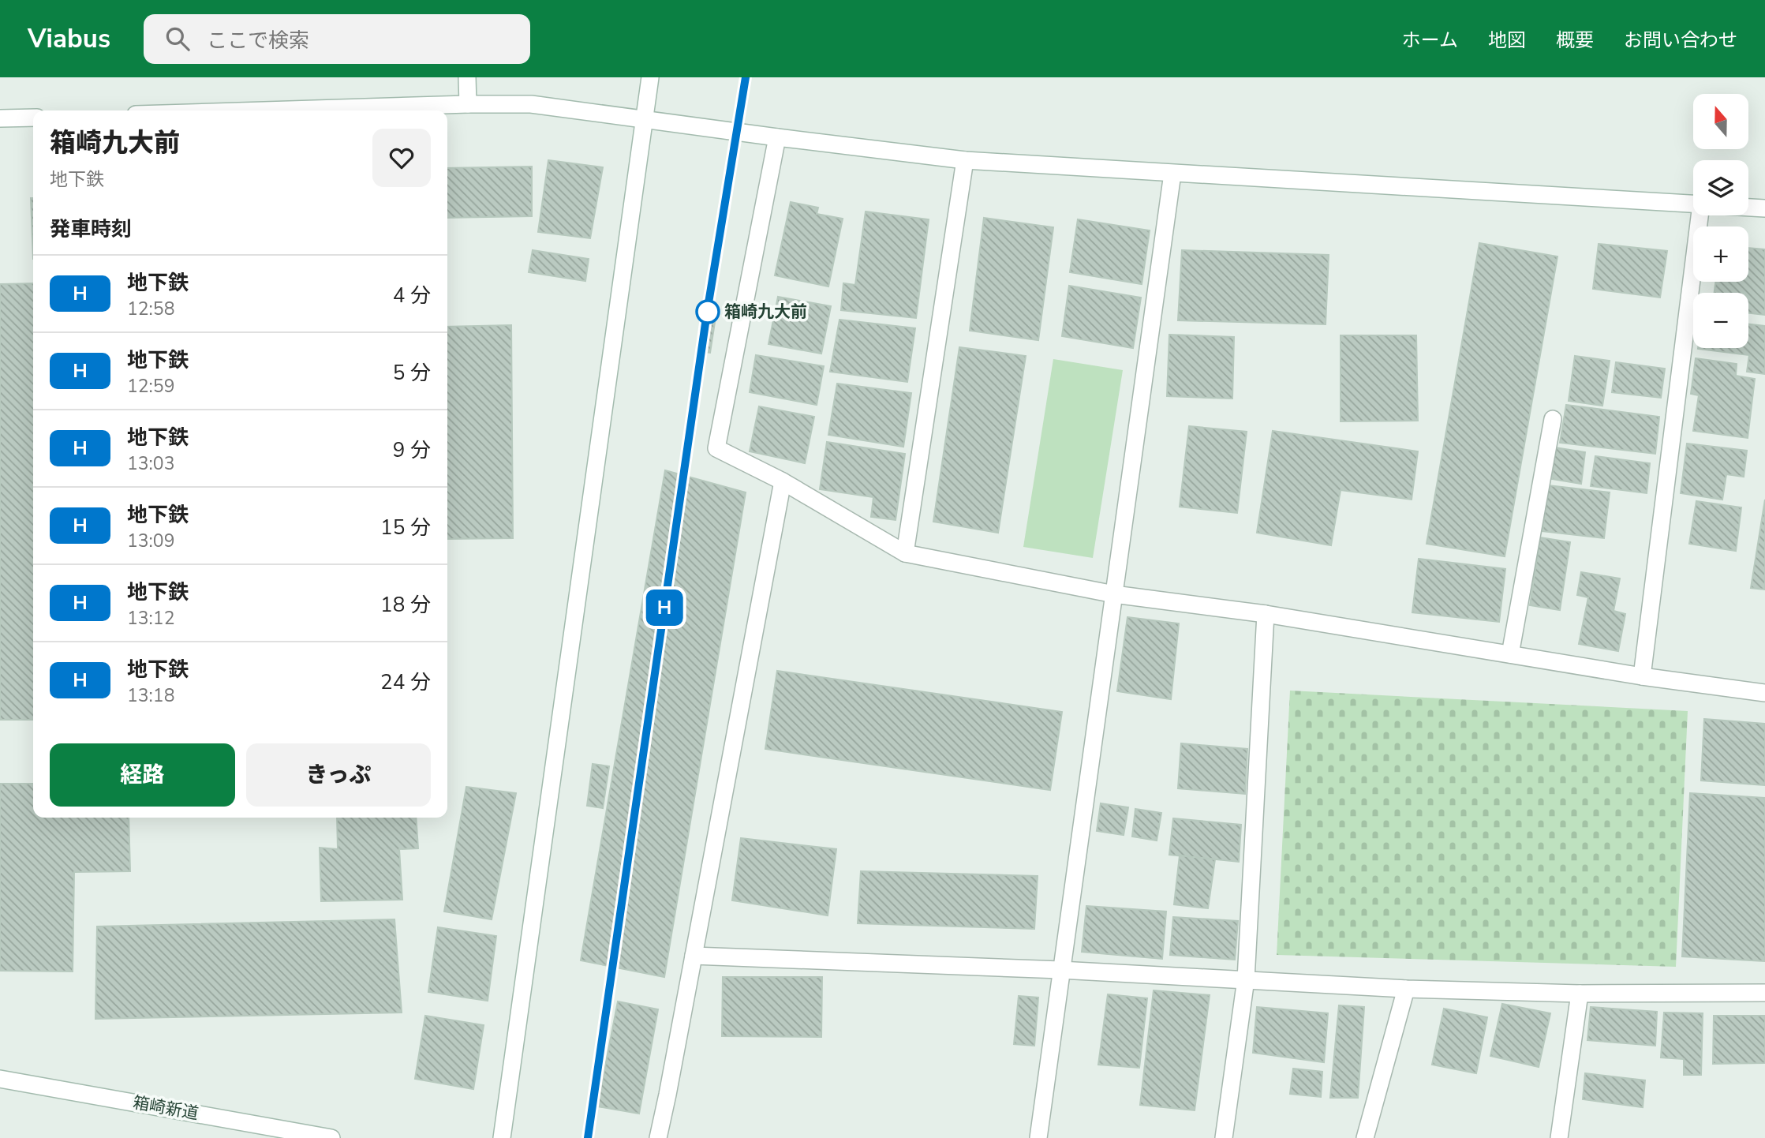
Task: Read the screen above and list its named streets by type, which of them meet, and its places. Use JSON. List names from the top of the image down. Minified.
{"streets":{"street":["箱崎新道"]},"places":["箱崎九大前"],"lines":["metro line H"],"north":"top","page":{"header":"Viabus","search":"ここで検索","nav":["ホーム","地図","概要","お問い合わせ"],"on_map":"H","map_buttons":["+","−"],"heading":[["箱崎九大前","地下鉄"],"発車時刻"],"list":[{"mark":"H","name":"地下鉄","note":"12:58","value":"4 分"},{"mark":"H","name":"地下鉄","note":"12:59","value":"5 分"},{"mark":"H","name":"地下鉄","note":"13:03","value":"9 分"},{"mark":"H","name":"地下鉄","note":"13:09","value":"15 分"},{"mark":"H","name":"地下鉄","note":"13:12","value":"18 分"},{"mark":"H","name":"地下鉄","note":"13:18","value":"24 分"}],"buttons":["経路","きっぷ"]}}
